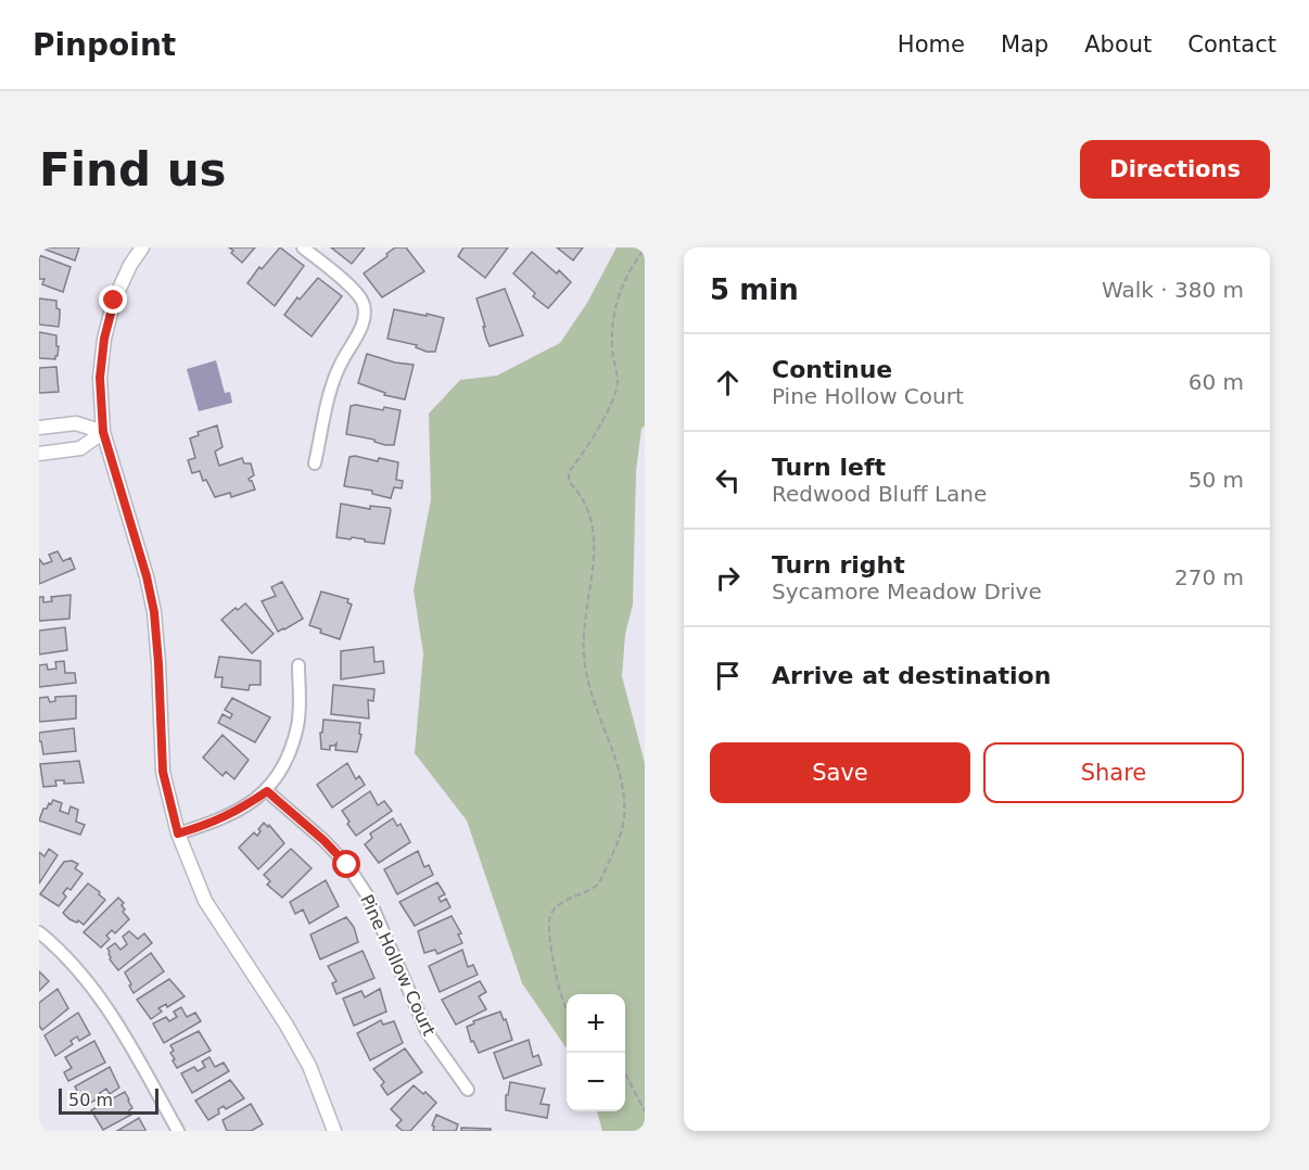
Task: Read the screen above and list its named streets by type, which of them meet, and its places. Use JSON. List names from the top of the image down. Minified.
{"streets":{"street":["Pine Hollow Court"]},"scale_bar":"50 m","page":{"header":"Pinpoint","nav":["Home","Map","About","Contact"],"buttons":["Directions",["Save","Share"]],"title":"Find us","heading":["5 min","Walk · 380 m"],"list":[["Continue","Pine Hollow Court","60 m"],["Turn left","Redwood Bluff Lane","50 m"],["Turn right","Sycamore Meadow Drive","270 m"],"Arrive at destination"],"map_buttons":["+","−"],"scale":"50 m"}}
